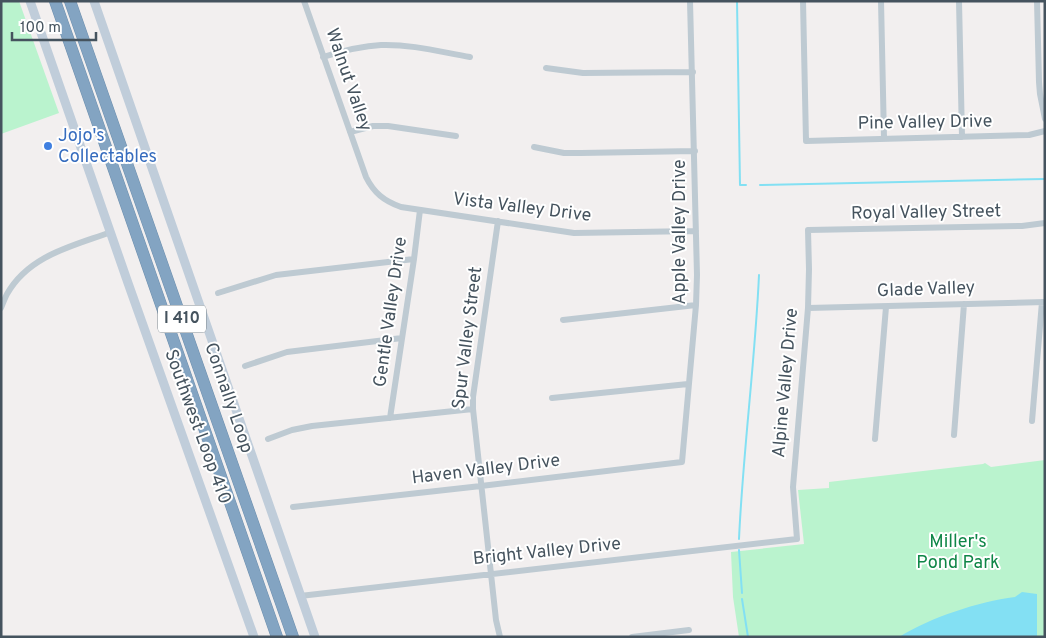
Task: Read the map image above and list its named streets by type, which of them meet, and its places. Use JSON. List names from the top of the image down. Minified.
{"streets":{"highway":["I 410","Connally Loop"],"main road":["Southwest Loop 410"],"street":["Walnut Valley","Pine Valley Drive","Vista Valley Drive","Royal Valley Street","Apple Valley Drive","Glade Valley","Gentle Valley Drive","Spur Valley Street","Alpine Valley Drive","Haven Valley Drive","Bright Valley Drive"]},"crossings":[["Walnut Valley","Vista Valley Drive"],["Vista Valley Drive","Apple Valley Drive"],["Vista Valley Drive","Gentle Valley Drive"],["Vista Valley Drive","Spur Valley Street"],["Royal Valley Street","Alpine Valley Drive"],["Apple Valley Drive","Haven Valley Drive"],["Glade Valley","Alpine Valley Drive"],["Spur Valley Street","Haven Valley Drive"],["Spur Valley Street","Bright Valley Drive"],["Alpine Valley Drive","Bright Valley Drive"]],"parks":["Miller's Pond Park"],"places":["Jojo's Collectables"],"scale_bar":"100 m"}
